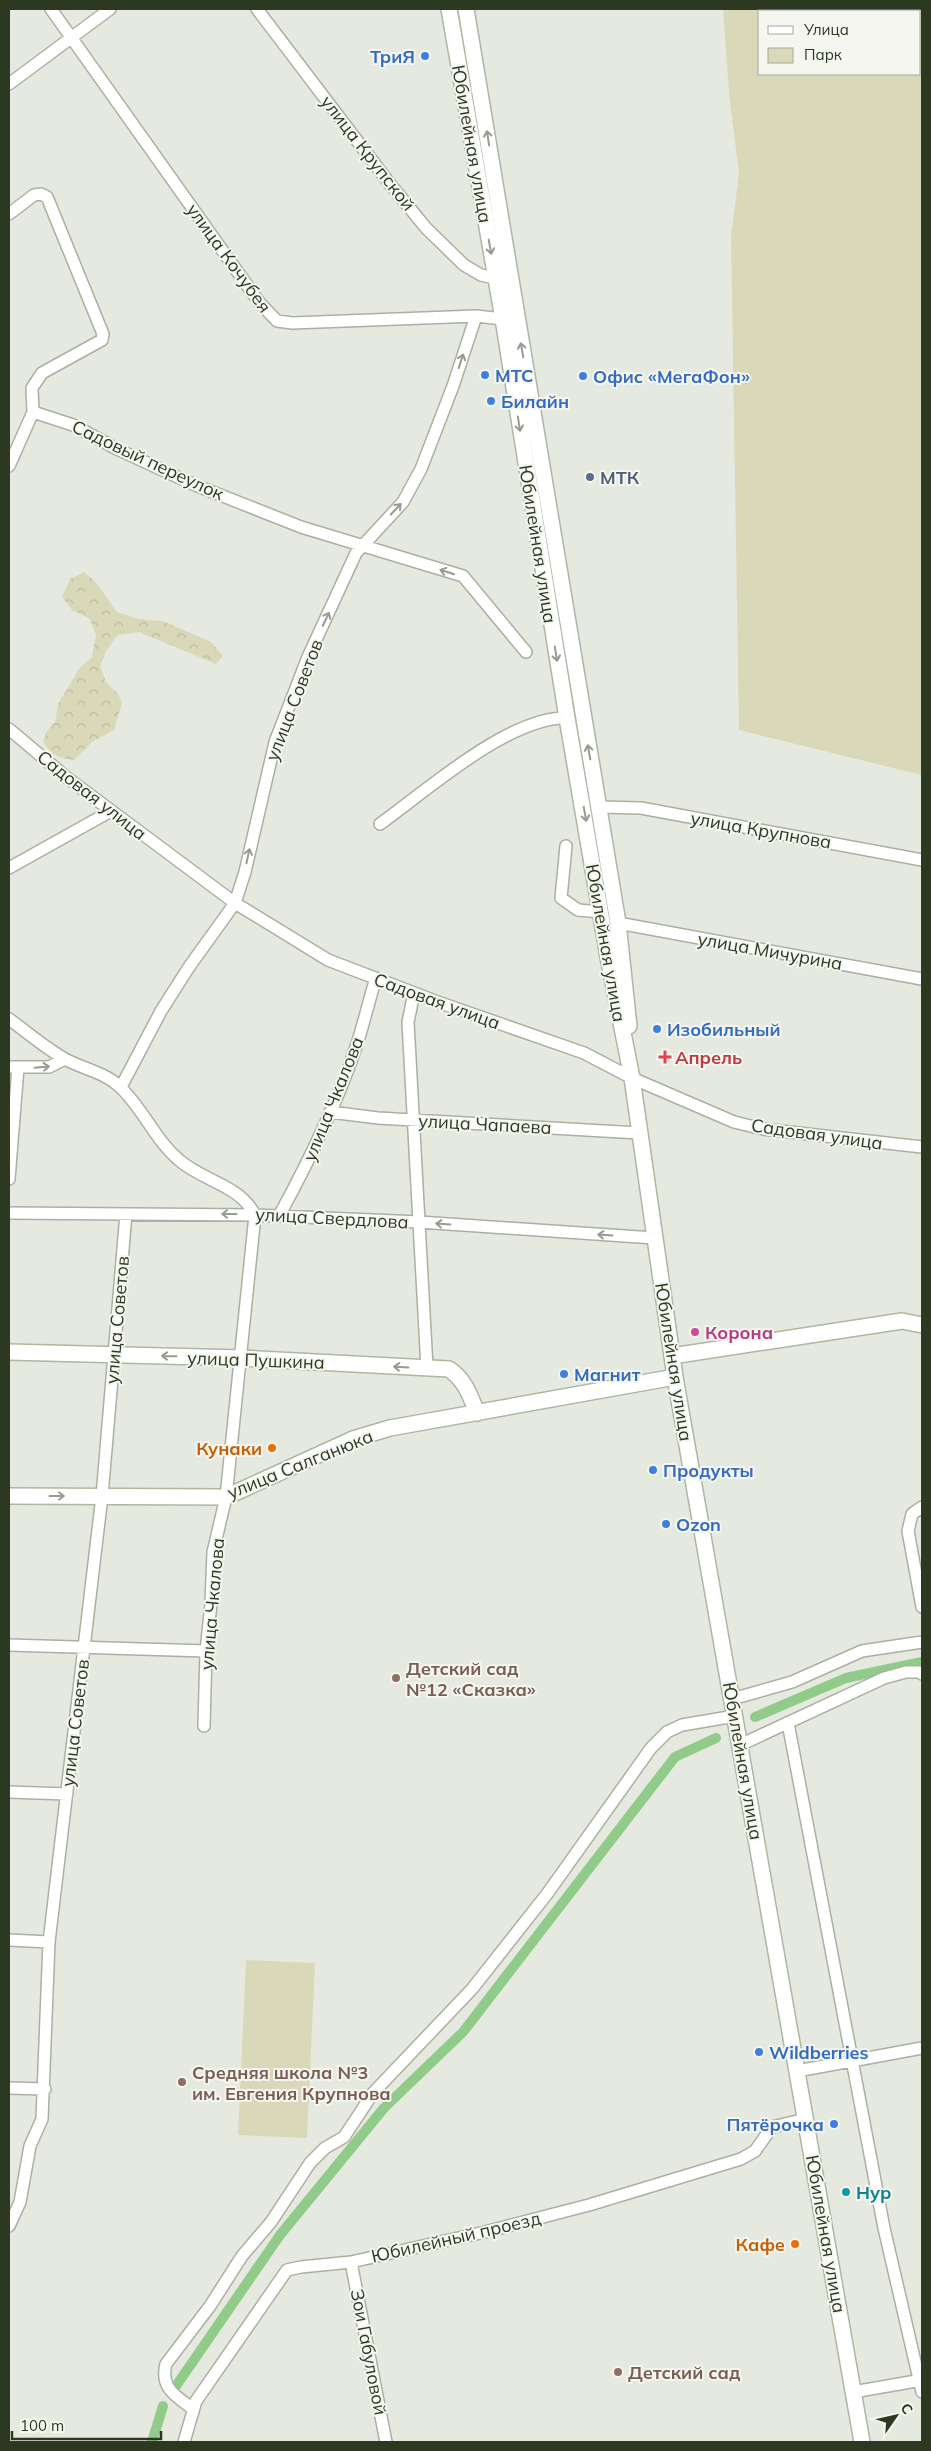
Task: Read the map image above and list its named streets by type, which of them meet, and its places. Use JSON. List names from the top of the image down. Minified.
{"streets":{"main road":["Юбилейная улица","улица Пушкина","улица Салганюка"],"street":["улица Крупской","улица Кочубея","Садовый переулок","улица Советов","Садовая улица","улица Крупнова","улица Мичурина","улица Чкалова","улица Чапаева","улица Свердлова","Юбилейный проезд","Зои Габуловой"]},"crossings":[["Юбилейная улица","улица Крупской"],["Юбилейная улица","улица Кочубея"],["Юбилейная улица","Садовая улица"],["Юбилейная улица","улица Крупнова"],["Юбилейная улица","улица Мичурина"],["Юбилейная улица","улица Чапаева"],["Юбилейная улица","улица Свердлова"],["Юбилейная улица","улица Салганюка"],["Юбилейная улица","Юбилейный проезд"],["улица Кочубея","улица Советов"],["Садовый переулок","улица Советов"],["улица Советов","Садовая улица"],["улица Советов","улица Свердлова"],["улица Советов","улица Пушкина"],["улица Советов","улица Салганюка"],["Садовая улица","улица Чкалова"],["улица Чкалова","улица Чапаева"],["улица Чкалова","улица Свердлова"],["улица Чкалова","улица Пушкина"],["улица Чкалова","улица Салганюка"],["улица Пушкина","улица Салганюка"],["Юбилейный проезд","Зои Габуловой"]],"one_way":["улица Свердлова","улица Пушкина"],"places":{"other":["ТриЯ","МТС","Офис «МегаФон»","Билайн","МТК","Изобильный","Корона","Магнит","Кунаки","Продукты","Ozon","Детский сад №12 «Сказка»","Wildberries","Средняя школа №3 им. Евгения Крупнова","Пятёрочка","Нур","Кафе","Детский сад"],"health":["Апрель"]},"legend":["Улица","Парк"],"scale_bar":"100 m","north":"top right"}
